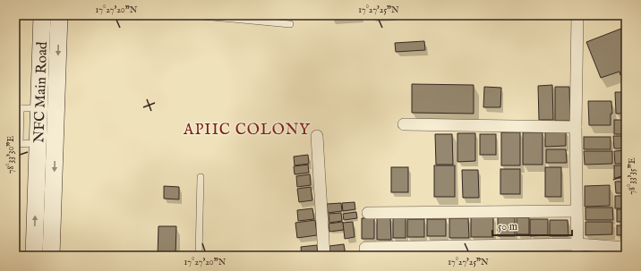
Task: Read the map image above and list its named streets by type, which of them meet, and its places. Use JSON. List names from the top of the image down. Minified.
{"streets":{"main road":["NFC Main Road"]},"districts":["APIIC COLONY"],"scale_bar":"50 m","coordinates":["17°27'20\"N","17°27'25\"N","78°33'30\"E","78°33'35\"E"]}
